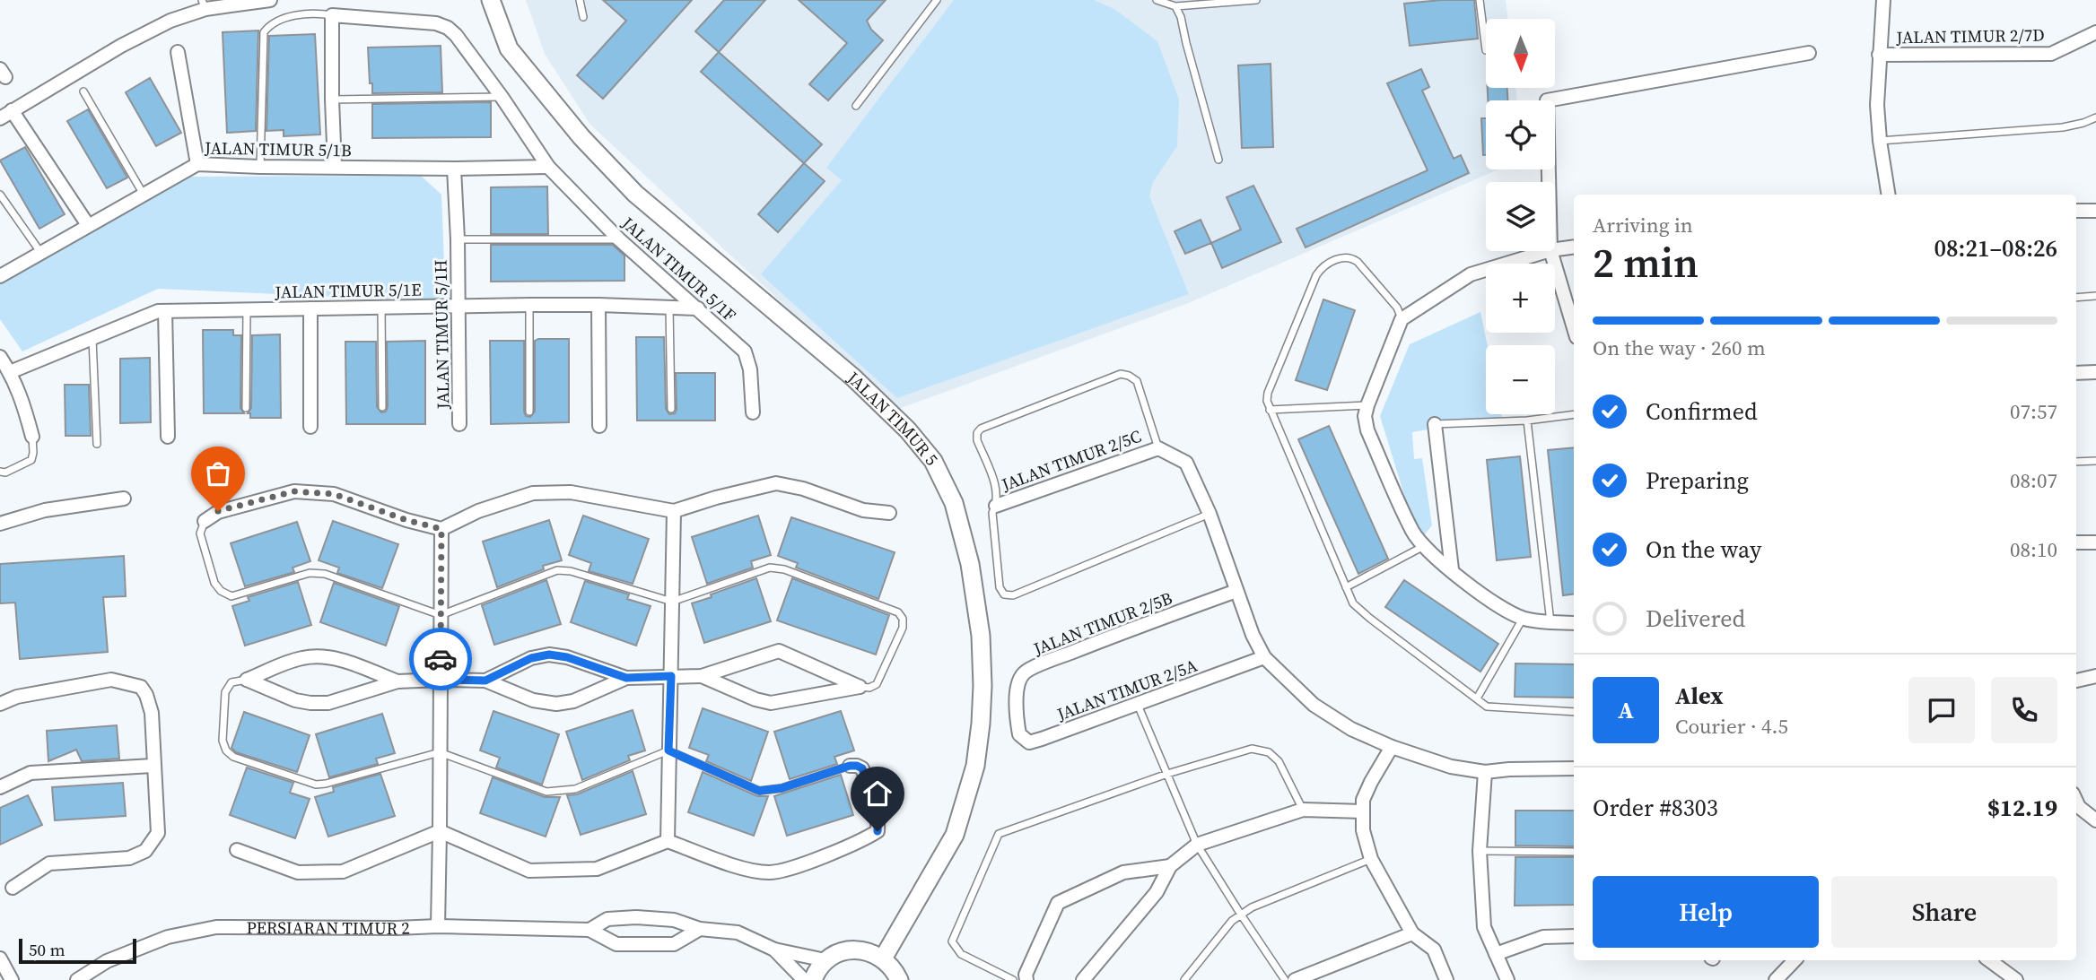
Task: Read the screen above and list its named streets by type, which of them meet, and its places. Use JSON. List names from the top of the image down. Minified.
{"streets":{"street":["JALAN TIMUR 2/7D","JALAN TIMUR 5/1B","JALAN TIMUR 5/1F","JALAN TIMUR 5/1E","JALAN TIMUR 5/1H","JALAN TIMUR 5","JALAN TIMUR 2/5C","JALAN TIMUR 2/5B","JALAN TIMUR 2/5A","PERSIARAN TIMUR 2"]},"crossings":[["JALAN TIMUR 5/1B","JALAN TIMUR 5/1F"],["JALAN TIMUR 5/1B","JALAN TIMUR 5/1H"],["JALAN TIMUR 5/1F","JALAN TIMUR 5/1E"],["JALAN TIMUR 5/1E","JALAN TIMUR 5/1H"],["JALAN TIMUR 2/5B","JALAN TIMUR 2/5A"]],"scale_bar":"50 m","north":"bottom","page":{"map_buttons":["+","−"],"heading":["2 min","Arriving in","08:21–08:26"],"panel":["Alex","Courier · 4.5","Order #8303","$12.19"],"bar":"On the way · 260 m","list":[["Confirmed","07:57"],["Preparing","08:07"],["On the way","08:10"],"Delivered"],"round":"A","buttons":["Help","Share"],"scale":"50 m"}}
